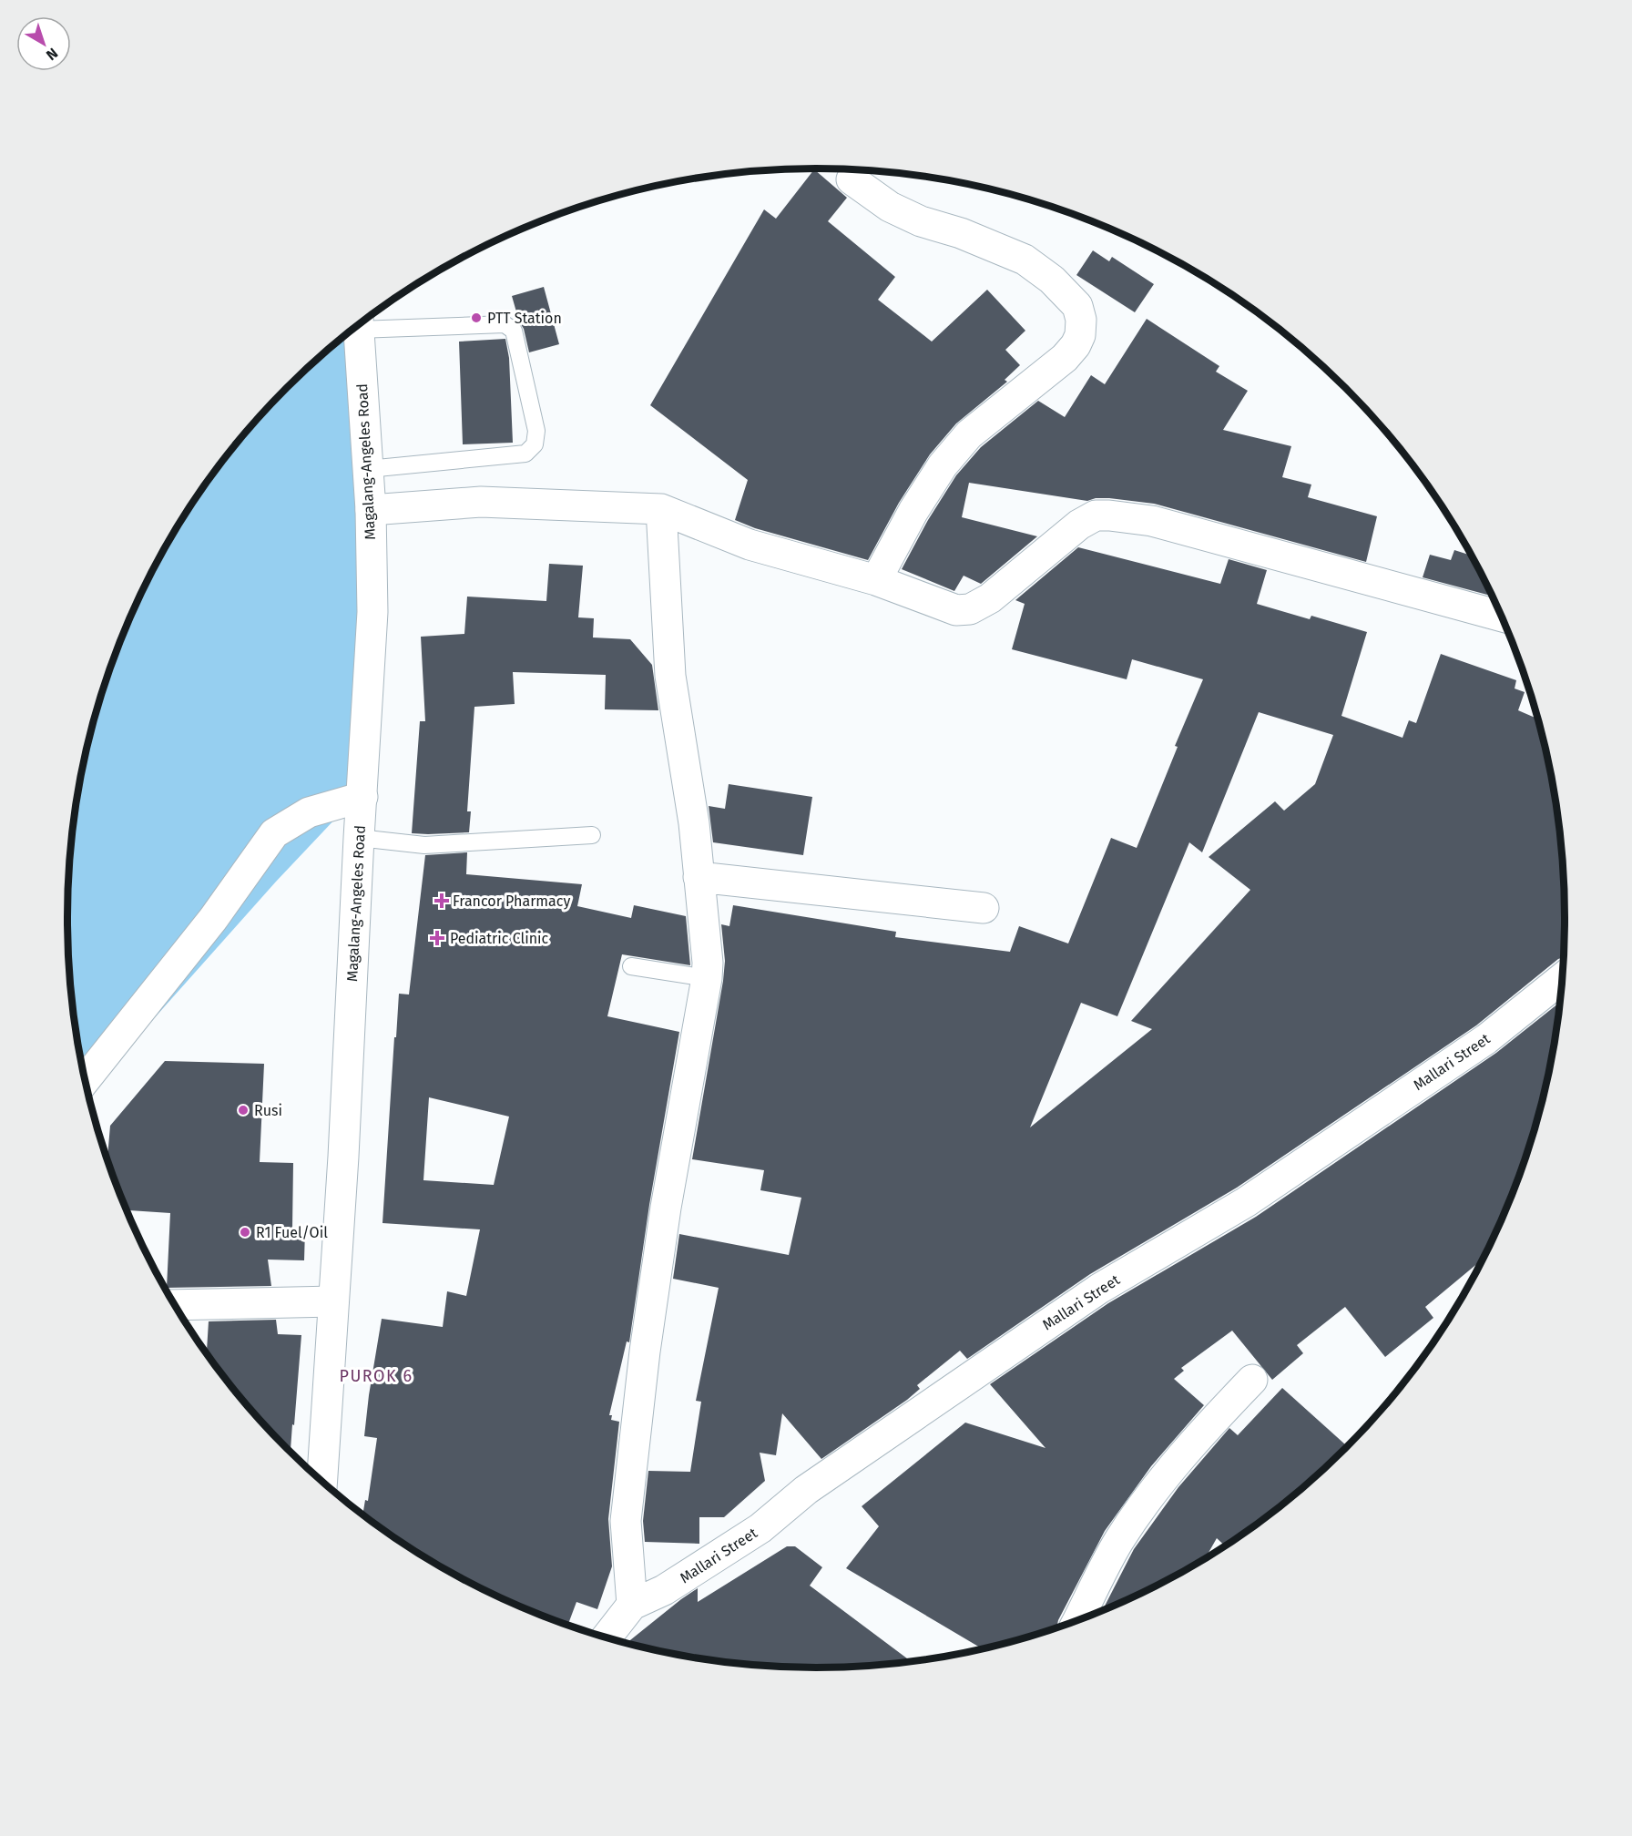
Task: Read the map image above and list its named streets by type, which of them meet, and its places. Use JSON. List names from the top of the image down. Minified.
{"streets":{"street":["Magalang-Angeles Road","Mallari Street"]},"districts":["PUROK 6"],"places":{"other":["PTT Station","Rusi","R1 Fuel/Oil"],"health":["Francor Pharmacy","Pediatric Clinic"]},"north":"bottom right"}
